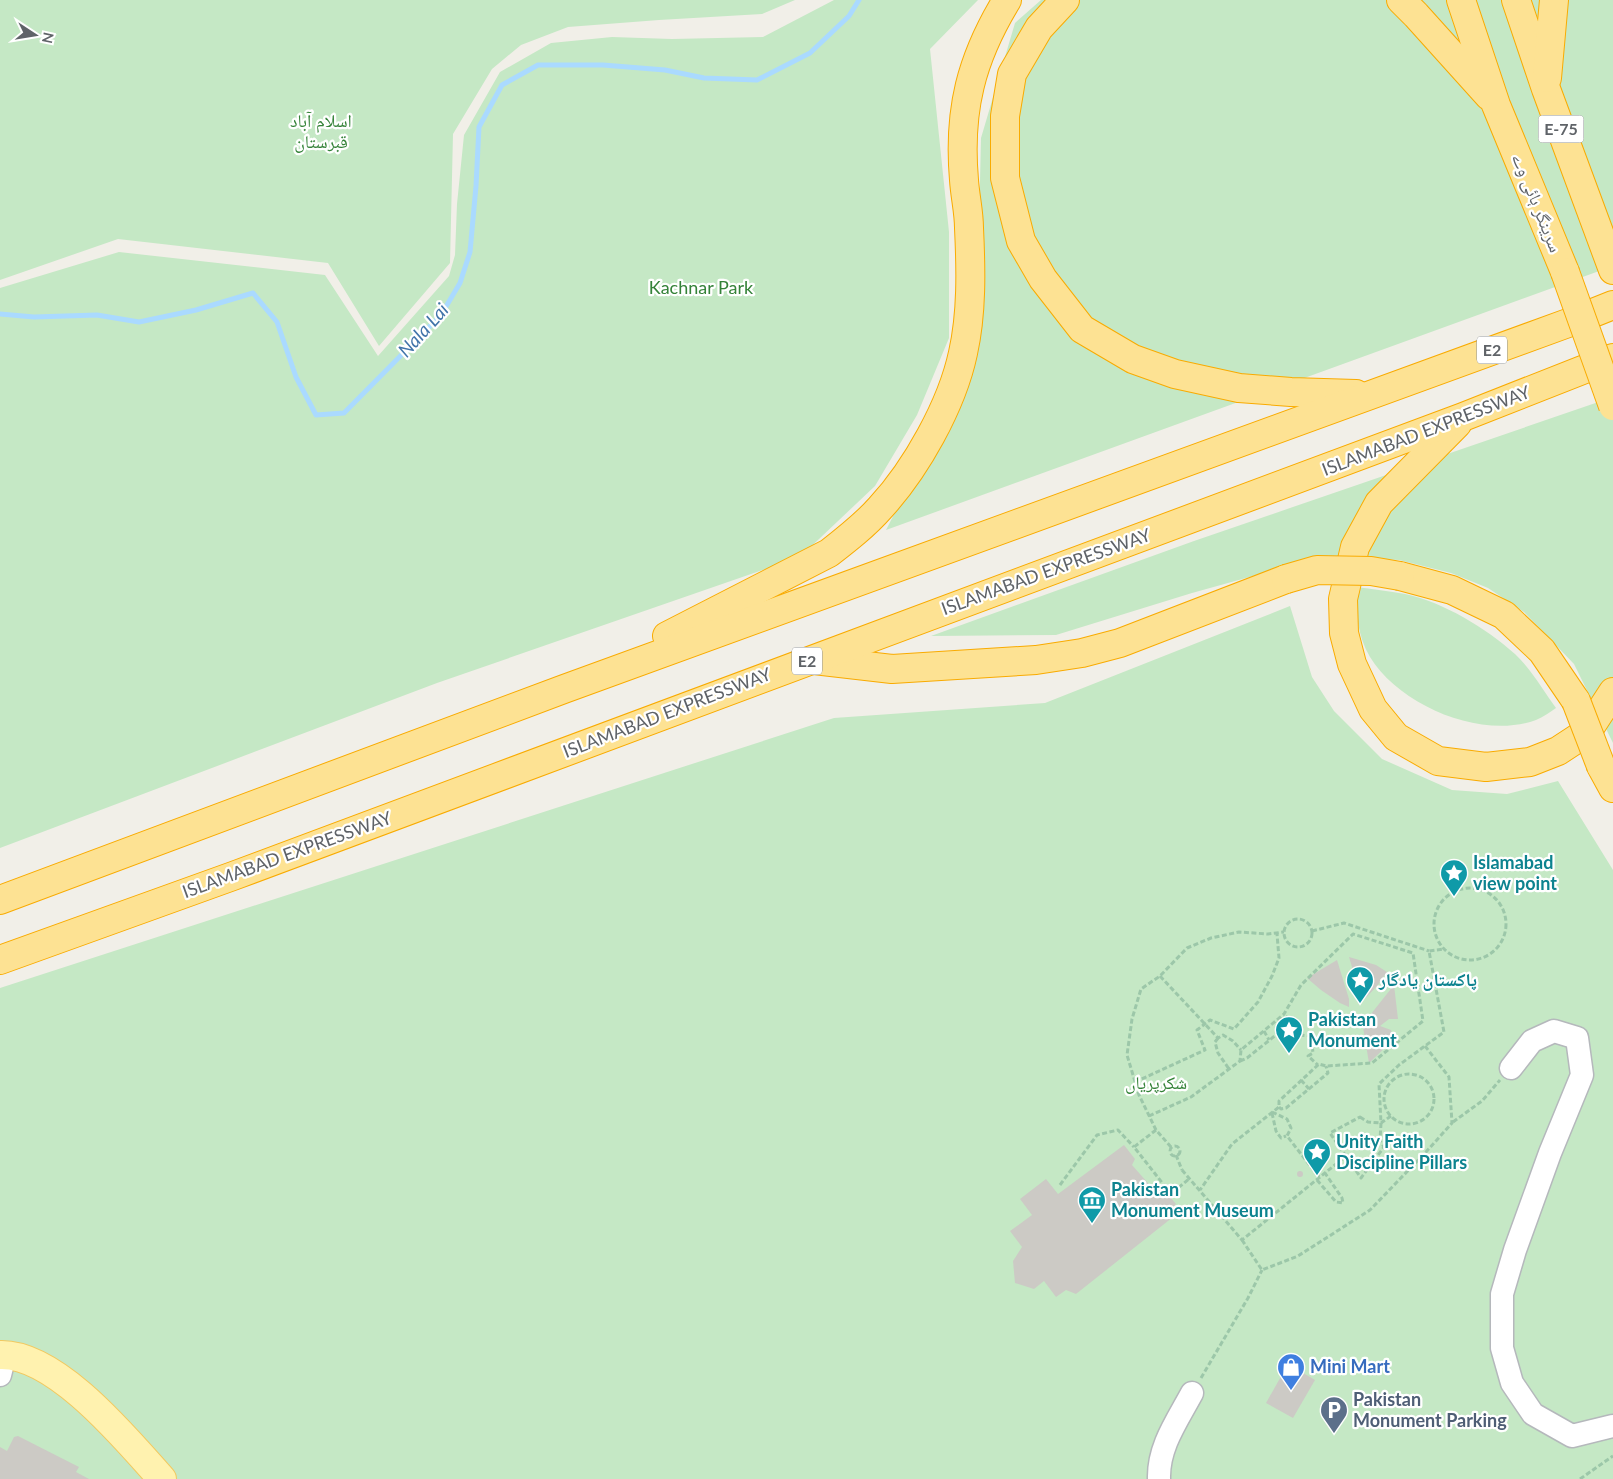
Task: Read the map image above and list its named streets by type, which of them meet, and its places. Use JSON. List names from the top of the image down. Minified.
{"streets":{"highway":["E-75","سرینگر ہائی وے","E2","ISLAMABAD EXPRESSWAY"]},"water":["Nala Lai"],"parks":["اسلام آباد قبرستان","Kachnar Park","شکرپریاں"],"places":{"place":["Islamabad view point","پاکستان یادگار","Pakistan Monument","Unity Faith Discipline Pillars"],"museum":["Pakistan Monument Museum"],"shop":["Mini Mart"],"parking":["Pakistan Monument Parking"]},"north":"right"}
